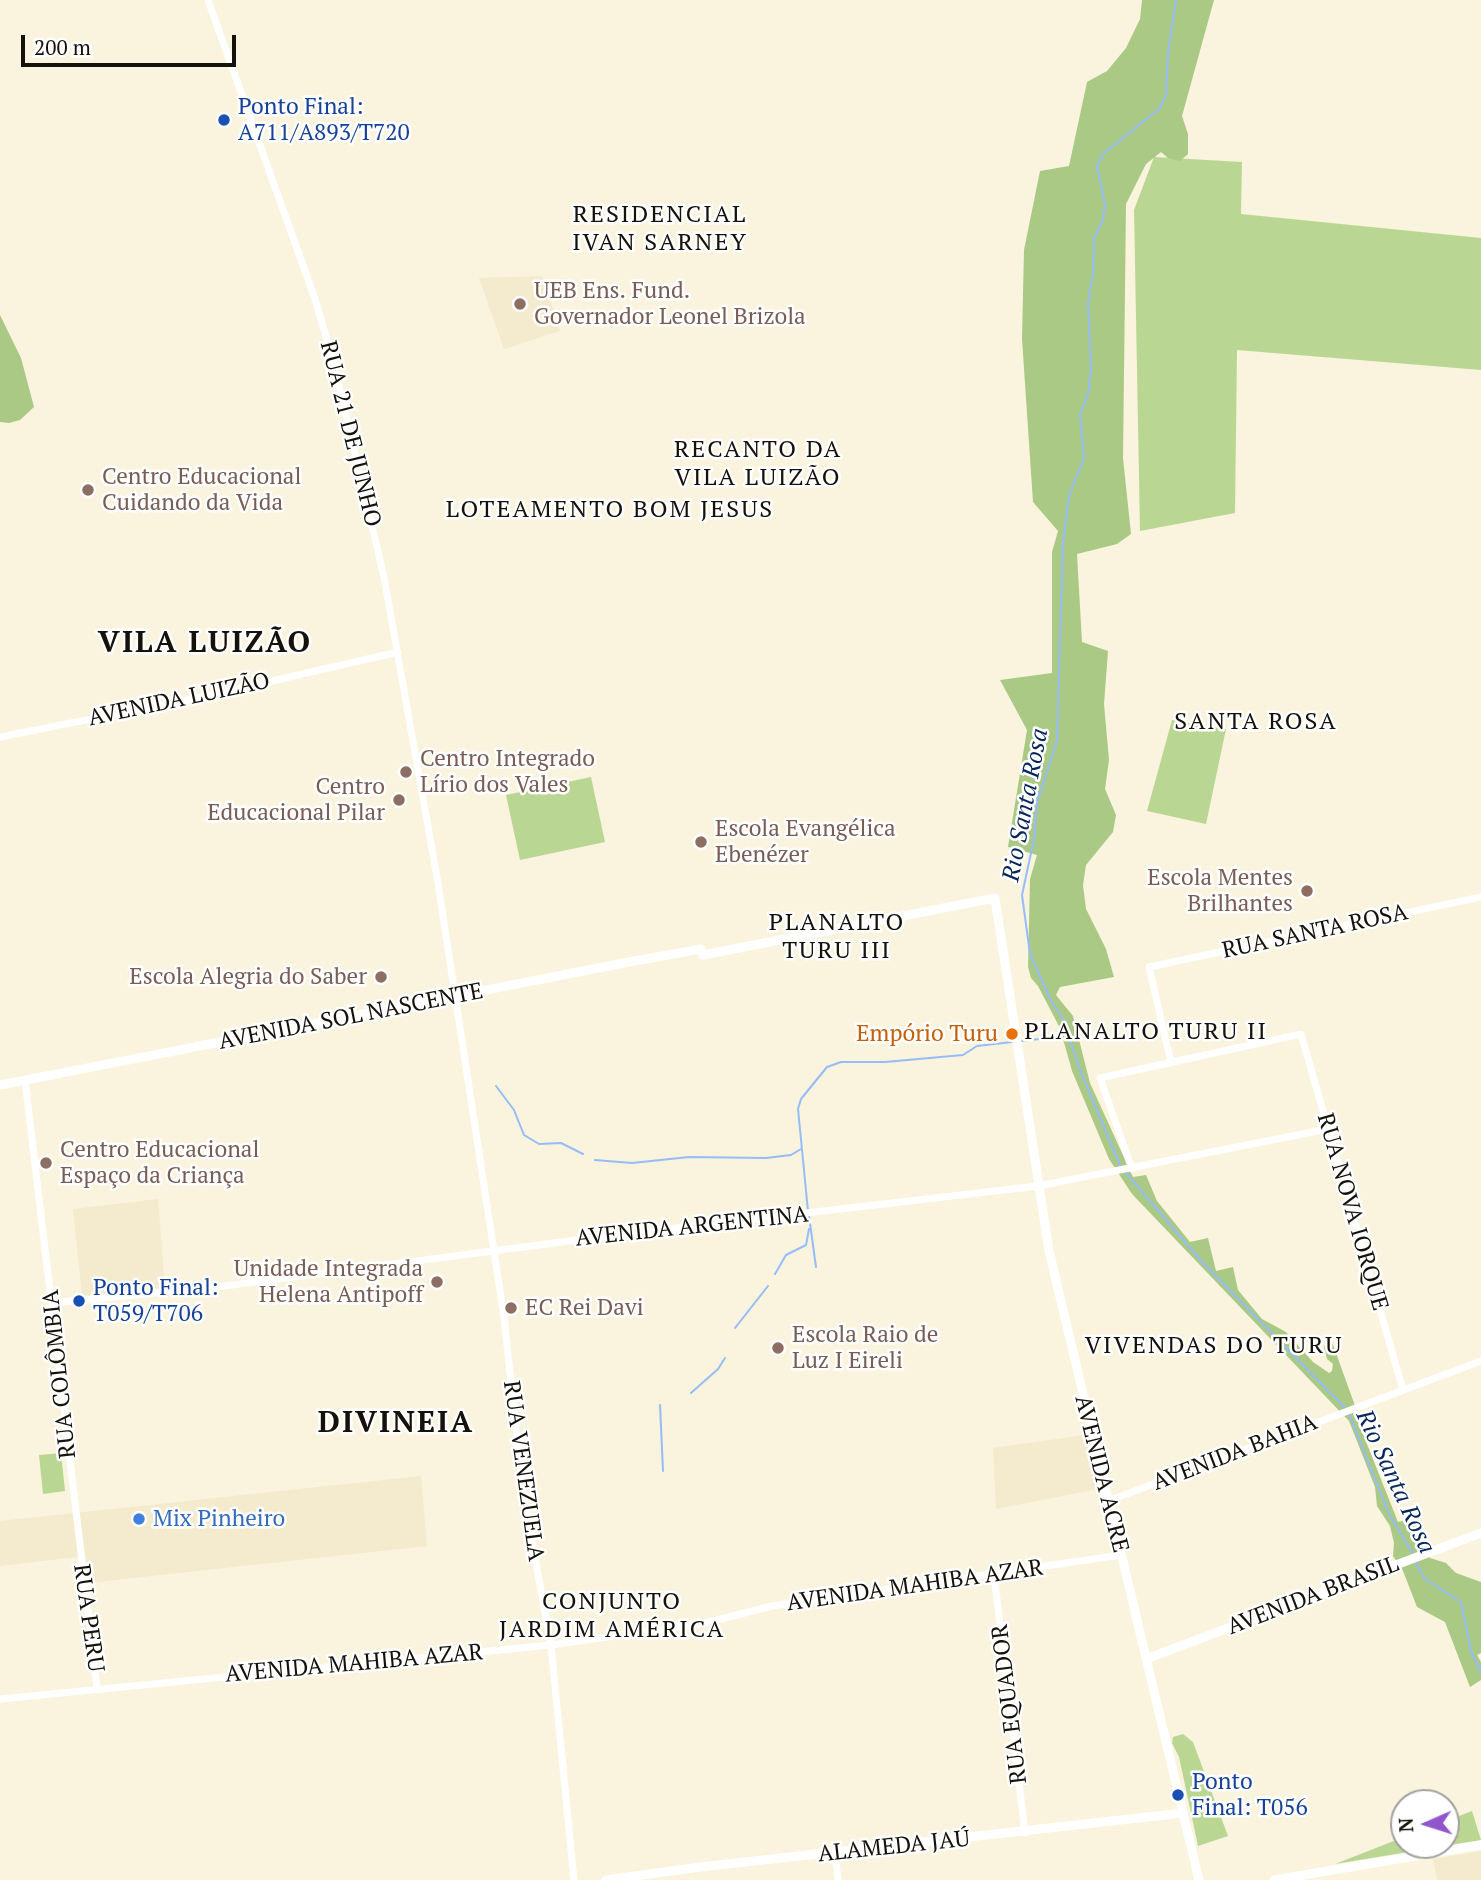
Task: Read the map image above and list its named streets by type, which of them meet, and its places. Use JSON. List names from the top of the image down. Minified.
{"streets":{"main road":["AVENIDA SOL NASCENTE","AVENIDA ACRE","AVENIDA BRASIL","ALAMEDA JAÚ"],"street":["RUA 21 DE JUNHO","AVENIDA LUIZÃO","RUA SANTA ROSA","RUA NOVA IORQUE","AVENIDA ARGENTINA","RUA COLÔMBIA","AVENIDA BAHIA","RUA VENEZUELA","AVENIDA MAHIBA AZAR","RUA PERU","RUA EQUADOR"]},"crossings":[["RUA 21 DE JUNHO","AVENIDA LUIZÃO"],["RUA 21 DE JUNHO","AVENIDA SOL NASCENTE"],["RUA 21 DE JUNHO","RUA VENEZUELA"],["RUA SANTA ROSA","RUA NOVA IORQUE"],["AVENIDA SOL NASCENTE","RUA COLÔMBIA"],["AVENIDA SOL NASCENTE","RUA VENEZUELA"],["AVENIDA SOL NASCENTE","AVENIDA ACRE"],["RUA NOVA IORQUE","AVENIDA ARGENTINA"],["RUA NOVA IORQUE","AVENIDA BAHIA"],["AVENIDA ARGENTINA","RUA COLÔMBIA"],["AVENIDA ARGENTINA","RUA VENEZUELA"],["AVENIDA ARGENTINA","AVENIDA ACRE"],["RUA COLÔMBIA","RUA PERU"],["AVENIDA BAHIA","AVENIDA ACRE"],["RUA VENEZUELA","AVENIDA MAHIBA AZAR"],["AVENIDA ACRE","AVENIDA MAHIBA AZAR"],["AVENIDA ACRE","AVENIDA BRASIL"],["AVENIDA ACRE","ALAMEDA JAÚ"],["AVENIDA MAHIBA AZAR","RUA PERU"],["AVENIDA MAHIBA AZAR","RUA EQUADOR"],["RUA EQUADOR","ALAMEDA JAÚ"]],"districts":["RESIDENCIAL IVAN SARNEY","RECANTO DA VILA LUIZÃO","LOTEAMENTO BOM JESUS","VILA LUIZÃO","SANTA ROSA","PLANALTO TURU III","PLANALTO TURU II","VIVENDAS DO TURU","DIVINEIA","CONJUNTO JARDIM AMÉRICA"],"water":["Rio Santa Rosa"],"places":["Ponto Final: A711/A893/T720","UEB Ens. Fund. Governador Leonel Brizola","Centro Educacional Cuidando da Vida","Centro Integrado Lírio dos Vales","Centro Educacional Pilar","Escola Evangélica Ebenézer","Escola Mentes Brilhantes","Escola Alegria do Saber","Empório Turu","Centro Educacional Espaço da Criança","Unidade Integrada Helena Antipoff","Ponto Final: T059/T706","EC Rei Davi","Escola Raio de Luz I Eireli","Mix Pinheiro","Ponto Final: T056"],"scale_bar":"200 m","north":"left"}
